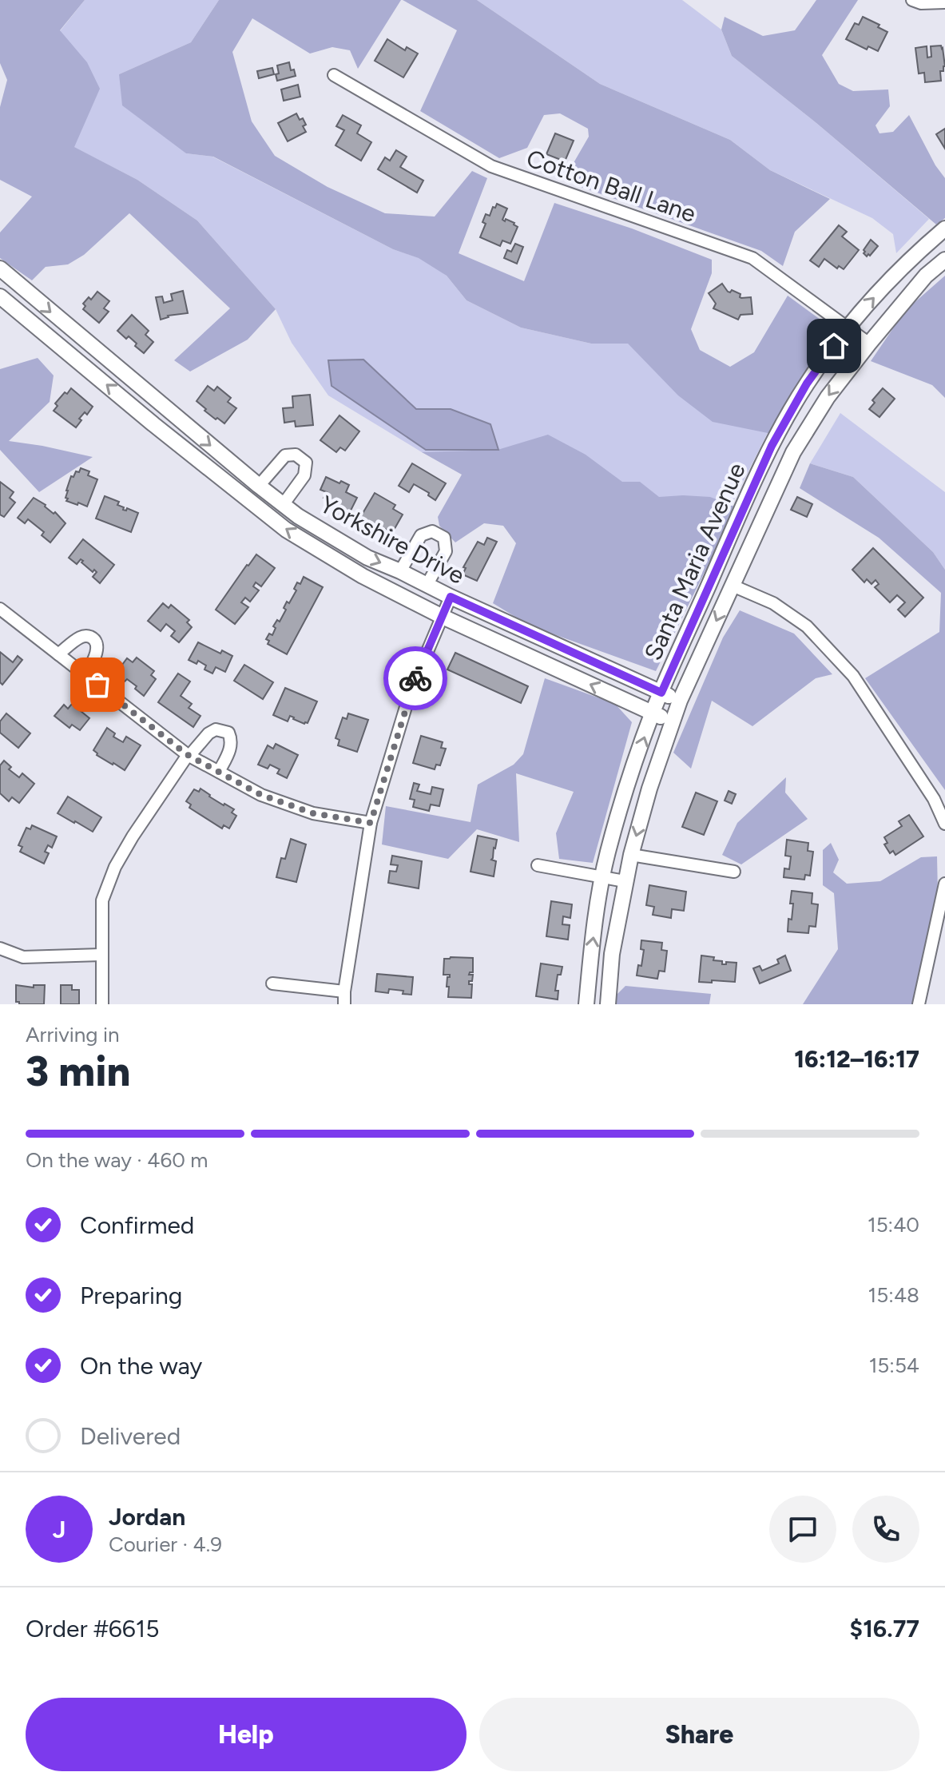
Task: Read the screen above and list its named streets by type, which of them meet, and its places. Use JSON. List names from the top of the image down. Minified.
{"streets":{"street":["Cotton Ball Lane","Yorkshire Drive","Santa Maria Avenue"]},"crossings":[["Cotton Ball Lane","Santa Maria Avenue"],["Yorkshire Drive","Santa Maria Avenue"]],"page":{"heading":["3 min","Arriving in","16:12–16:17"],"panel":["Jordan","Courier · 4.9","Order #6615","$16.77"],"bar":"On the way · 460 m","list":[["Confirmed","15:40"],["Preparing","15:48"],["On the way","15:54"],"Delivered"],"round":"J","buttons":["Help","Share"]}}
